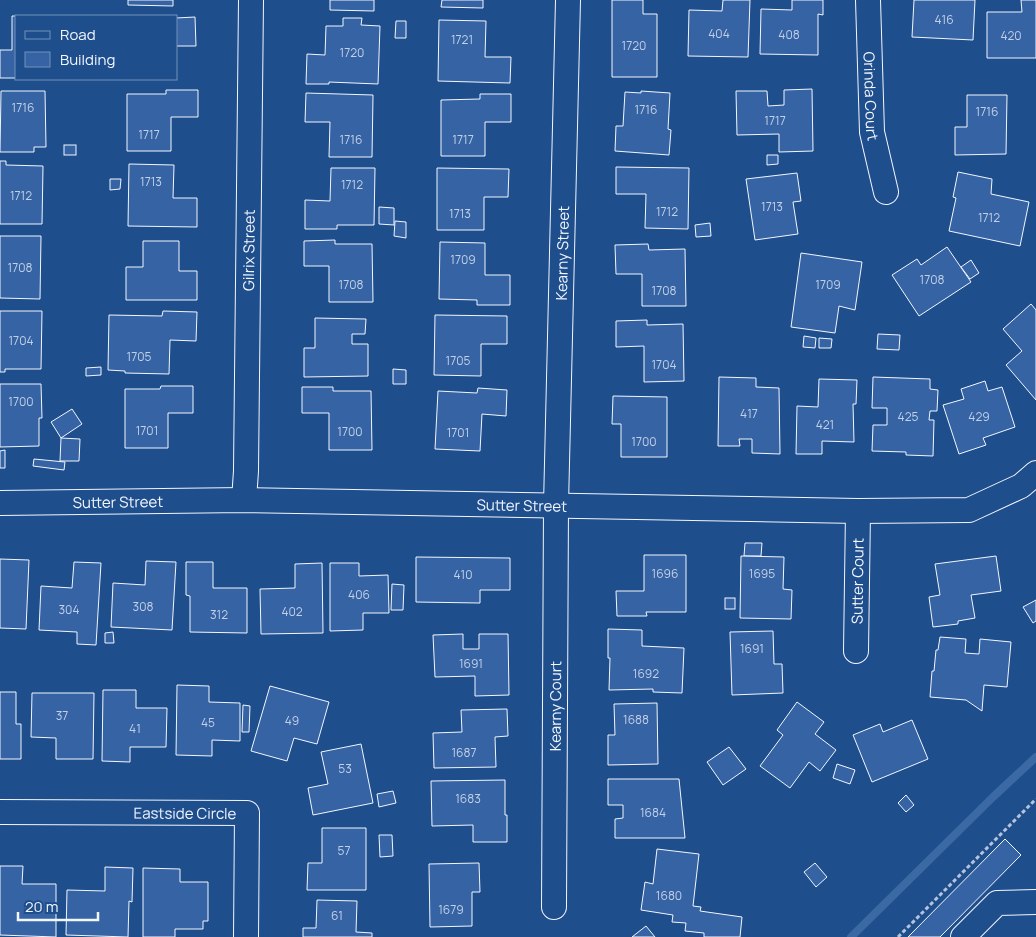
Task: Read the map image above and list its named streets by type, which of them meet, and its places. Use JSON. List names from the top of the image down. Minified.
{"streets":{"street":["Orinda Court","Gilrix Street","Kearny Street","Sutter Street","Sutter Court","Kearny Court","Eastside Circle"]},"crossings":[["Gilrix Street","Sutter Street"],["Kearny Street","Sutter Street"],["Kearny Street","Kearny Court"],["Sutter Street","Sutter Court"],["Sutter Street","Kearny Court"]],"house_numbers":["416","404","408","420","1721","1720","1720","1716","1716","1716","1717","1717","1716","1717","1713","1712","1712","1713","1712","1713","1712","1709","1708","1708","1708","1709","1708","1704","1705","1705","1704","1700","417","425","429","421","1701","1700","1701","1700","1696","1695","410","406","308","304","402","312","1691","1691","1692","37","1688","49","45","41","1687","53","1683","1684","57","1680","1679","61"],"legend":["Road","Building"],"scale_bar":"20 m"}
